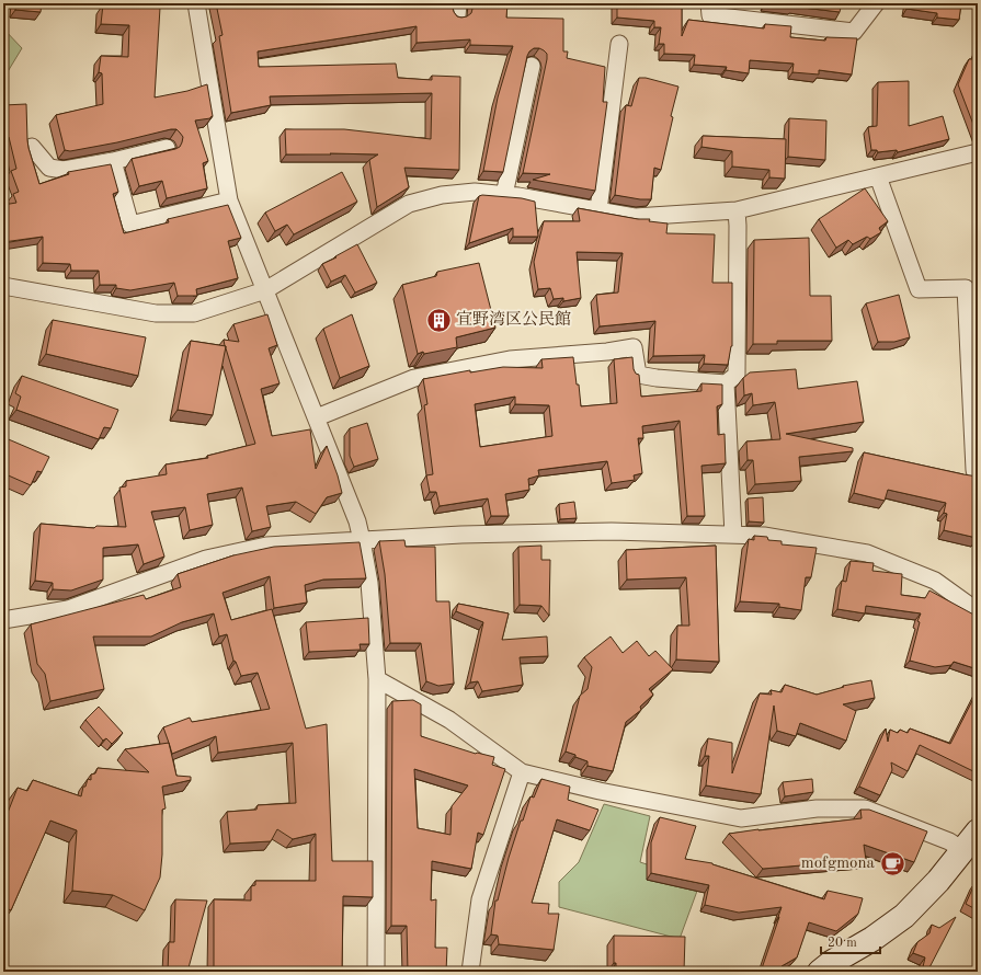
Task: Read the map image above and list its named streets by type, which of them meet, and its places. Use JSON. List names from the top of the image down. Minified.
{"places":{"building":["宜野湾区公民館"],"cafe":["mofgmona"]},"scale_bar":"20 m"}
